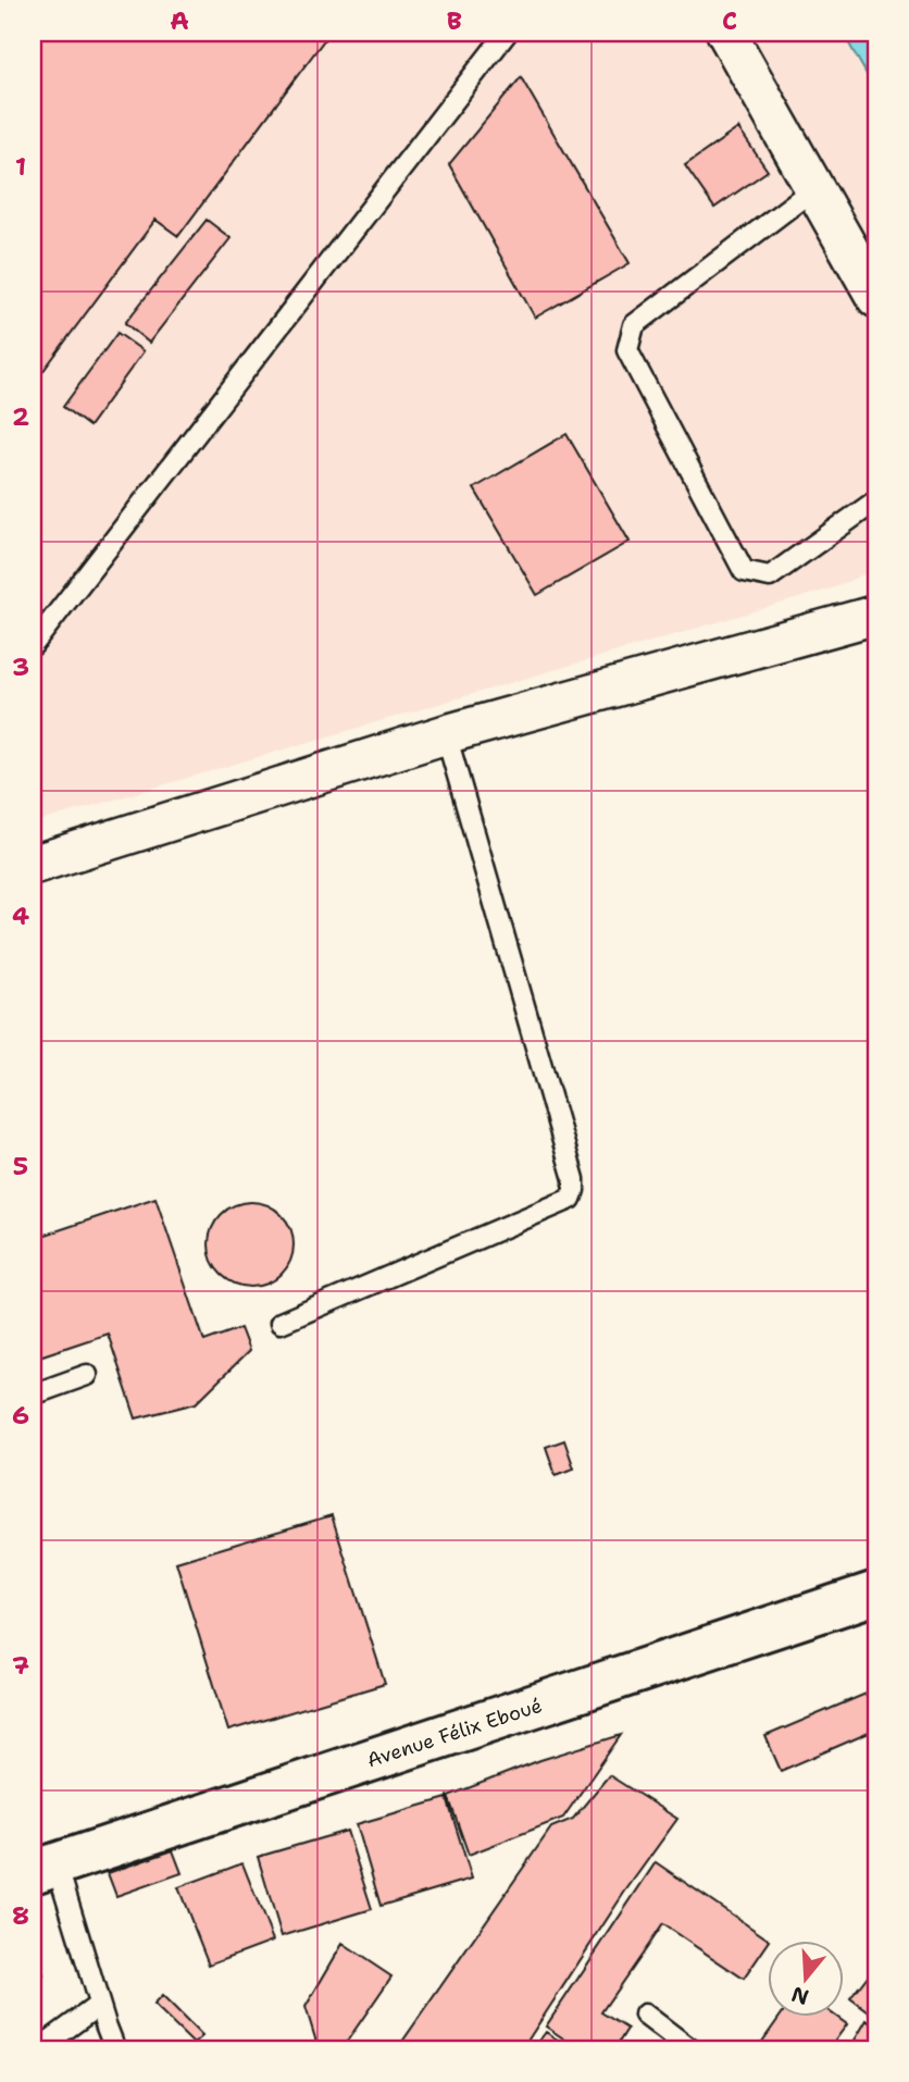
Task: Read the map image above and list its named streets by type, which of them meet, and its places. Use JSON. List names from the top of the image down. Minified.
{"streets":{"street":["Avenue Félix Eboué"]},"north":"bottom","grid":{"columns":["A","B","C"],"rows":["1","2","3","4","5","6","7","8"]}}
